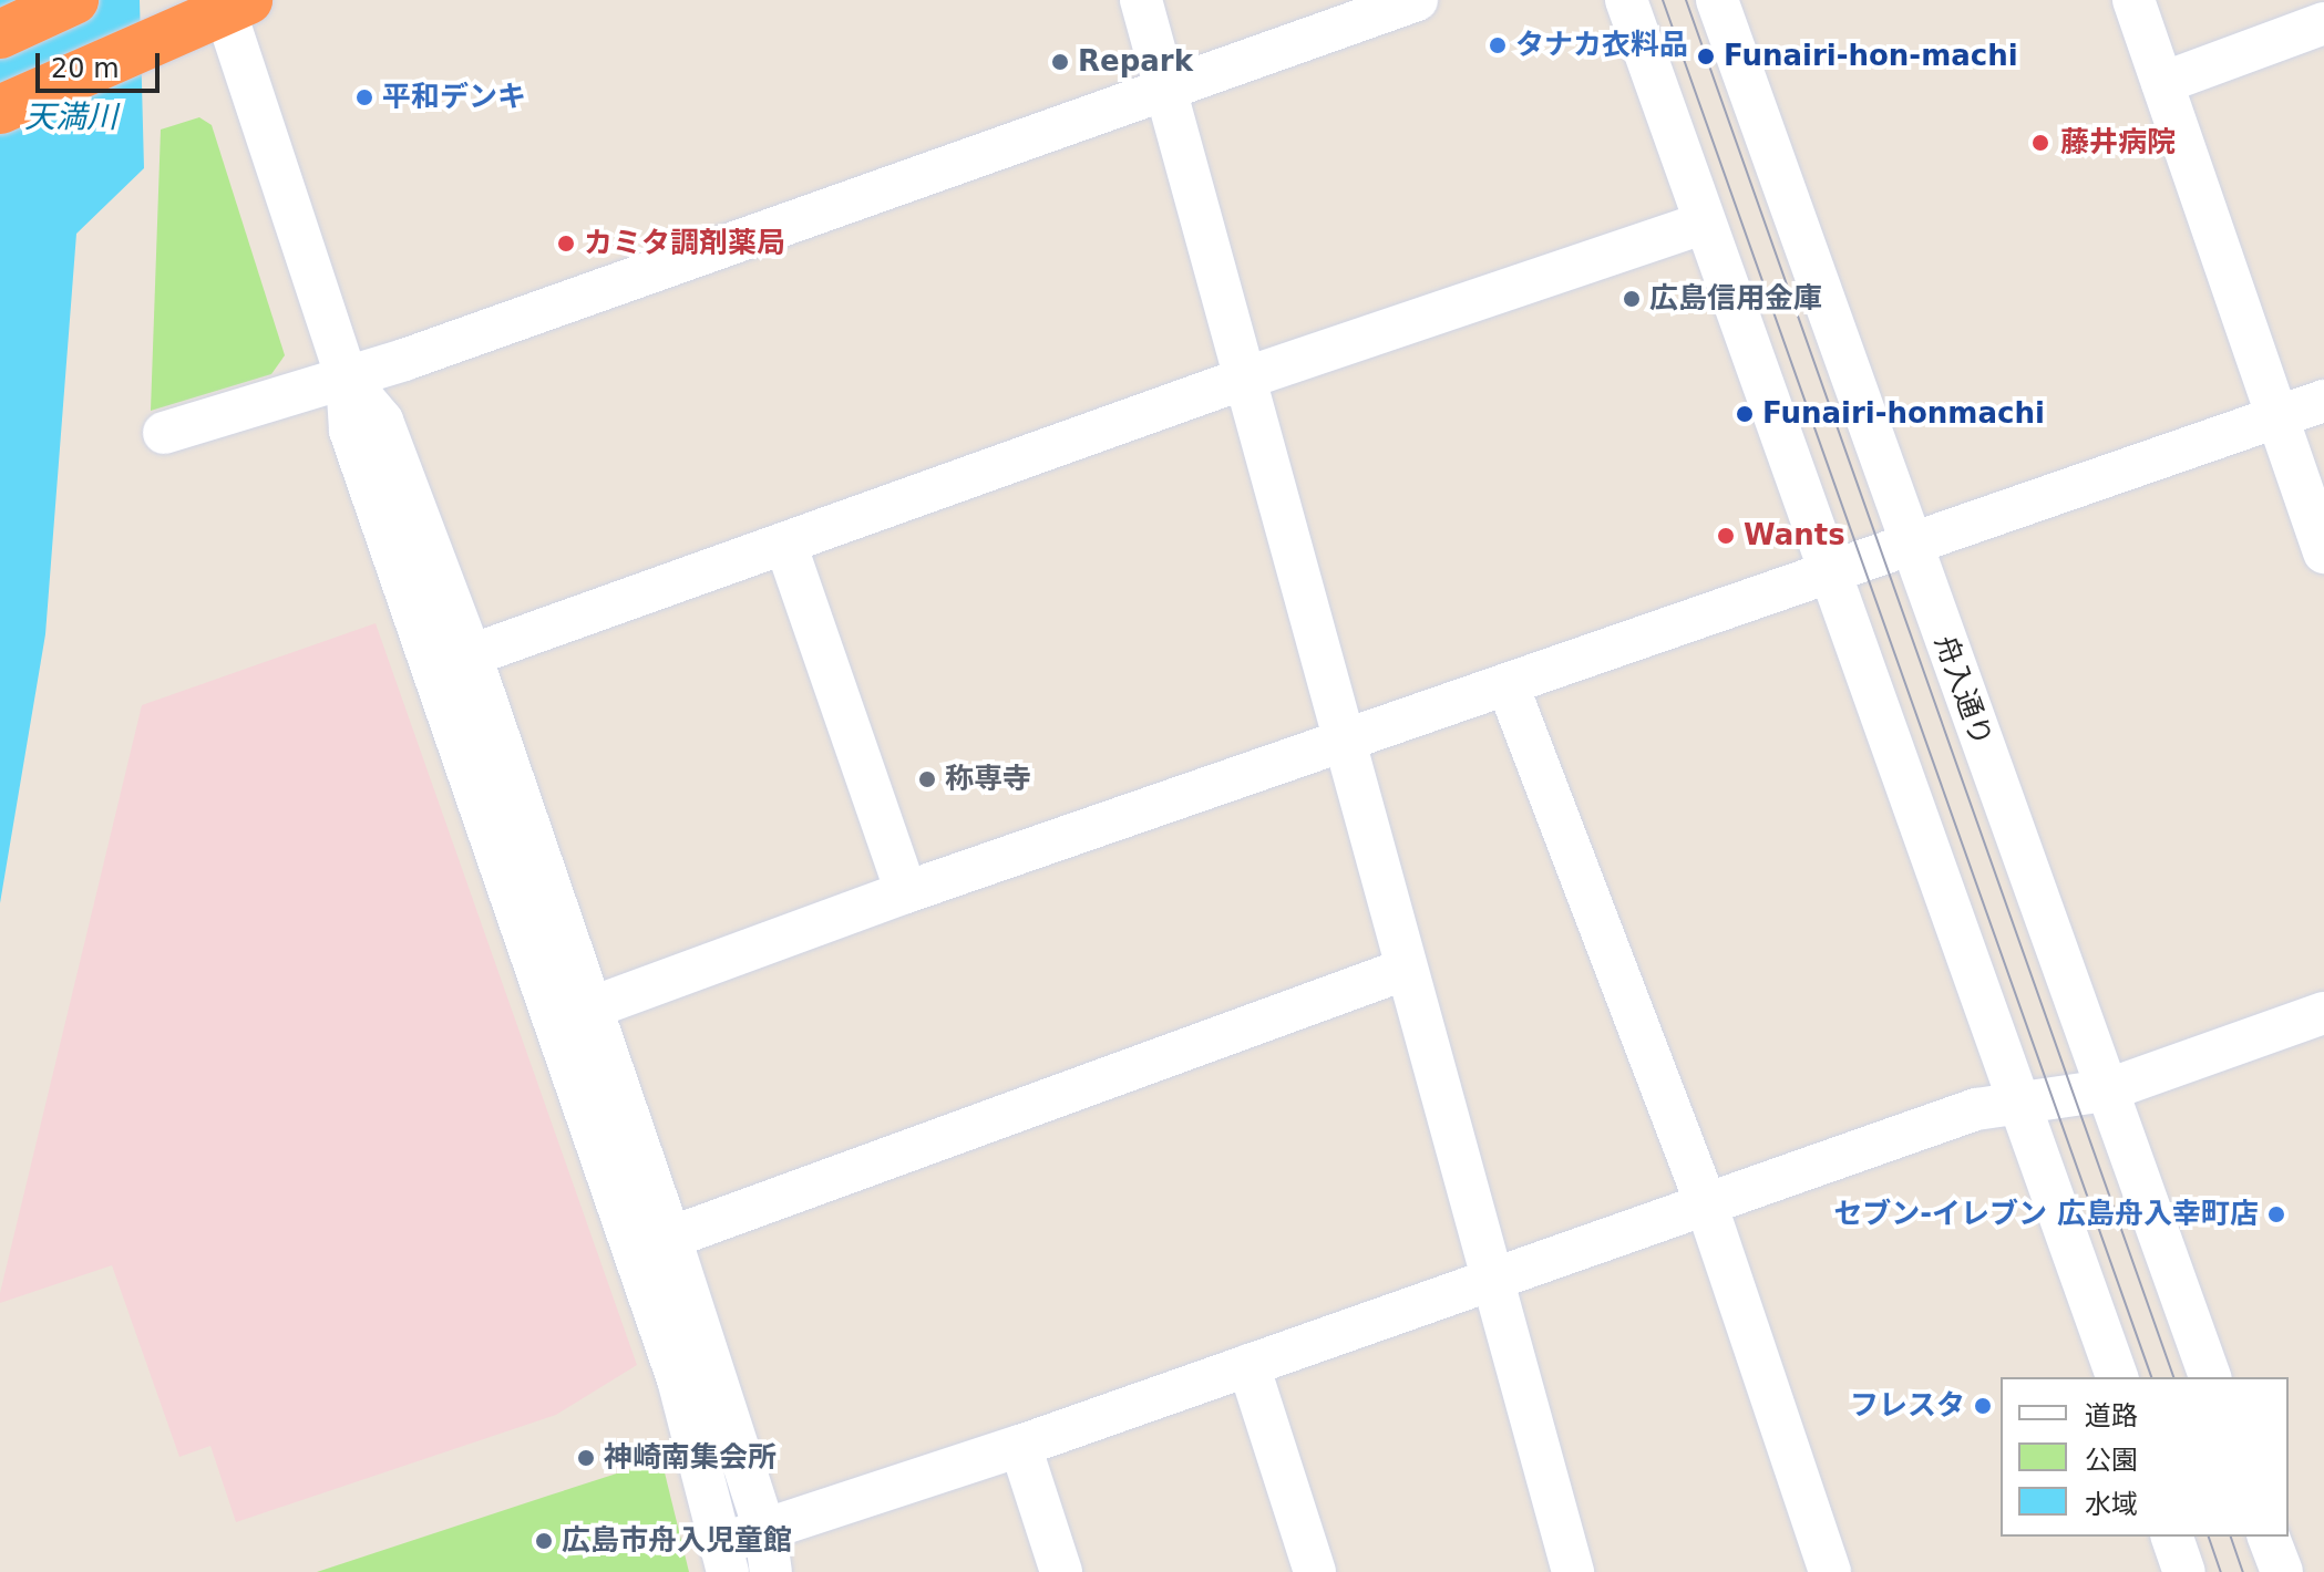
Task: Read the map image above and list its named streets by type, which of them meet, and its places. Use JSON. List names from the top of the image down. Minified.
{"streets":{"street":["舟入通り"]},"water":["天満川"],"places":["タナカ衣料品","Funairi-hon-machi","Repark","平和デンキ","藤井病院","カミタ調剤薬局","広島信用金庫","Funairi-honmachi","Wants","称専寺","セブン-イレブン 広島舟入幸町店","フレスタ","神崎南集会所","広島市舟入児童館"],"legend":["道路","公園","水域"],"scale_bar":"20 m"}
